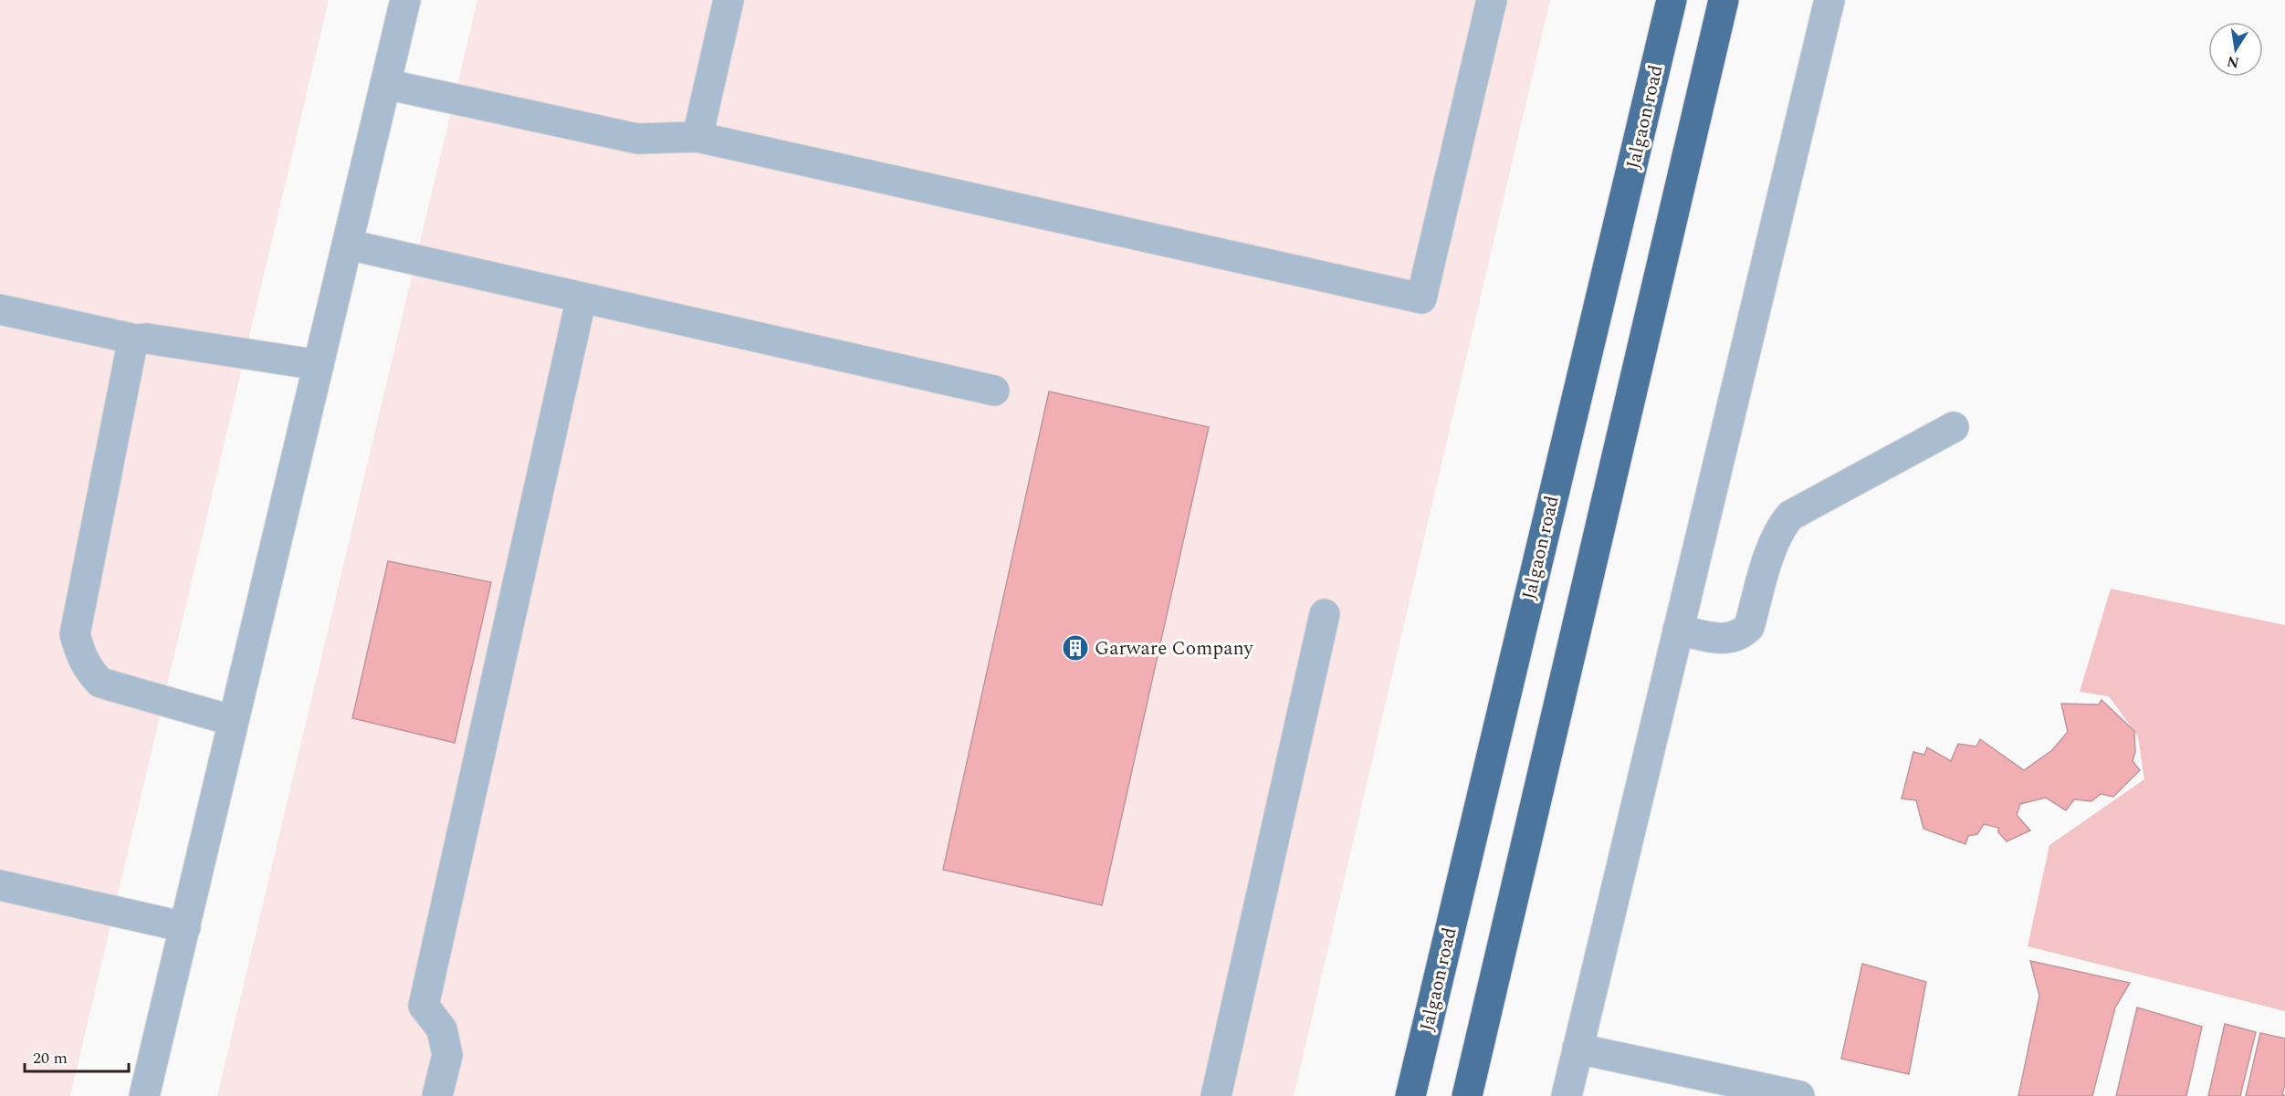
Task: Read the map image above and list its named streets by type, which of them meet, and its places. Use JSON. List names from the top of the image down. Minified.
{"streets":{"highway":["Jalgaon road"]},"places":{"building":["Garware Company"]},"scale_bar":"20 m","north":"bottom"}
